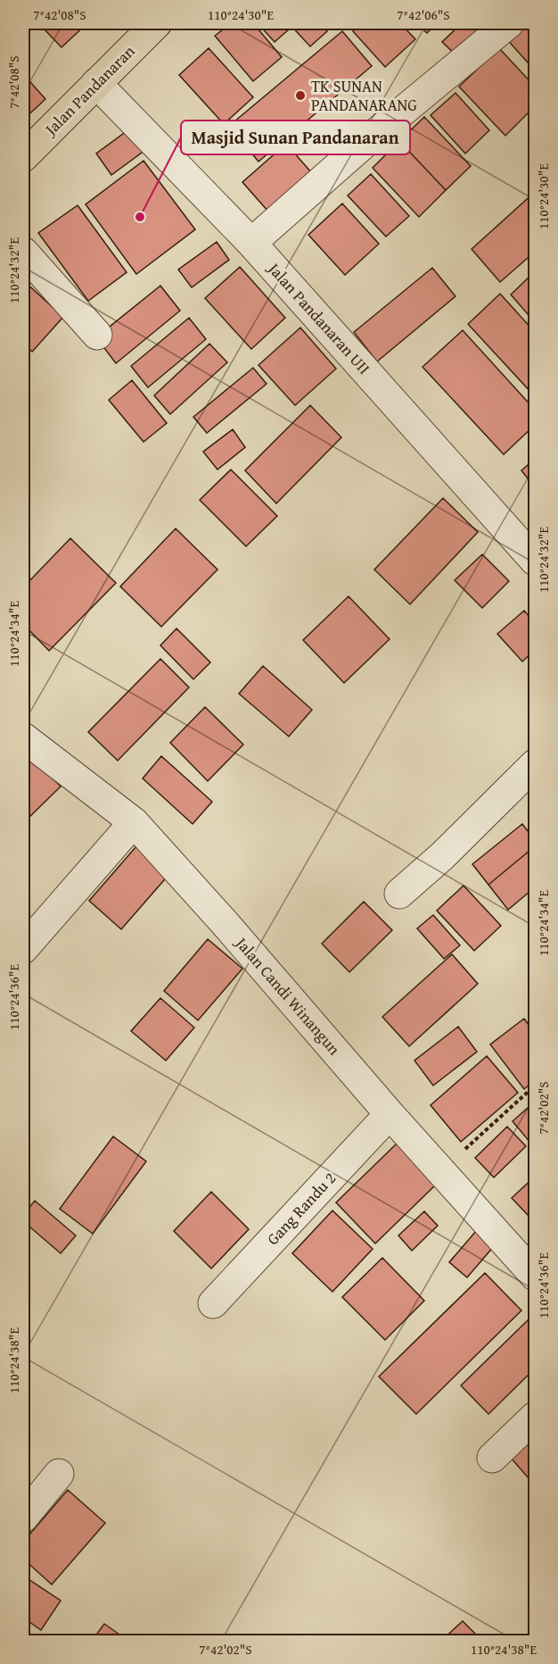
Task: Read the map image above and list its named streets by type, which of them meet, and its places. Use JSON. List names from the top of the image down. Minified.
{"streets":{"main road":["Jalan Pandanaran"],"street":["Jalan Pandanaran UII","Jalan Candi Winangun","Gang Randu 2"]},"crossings":[["Jalan Pandanaran","Jalan Pandanaran UII"],["Jalan Candi Winangun","Gang Randu 2"]],"places":["TK SUNAN PANDANARANG","Masjid Sunan Pandanaran"],"coordinates":["7°42'08\"S","110°24'30\"E","7°42'06\"S","110°24'32\"E","110°24'34\"E","110°24'36\"E","7°42'02\"S","110°24'38\"E"]}
